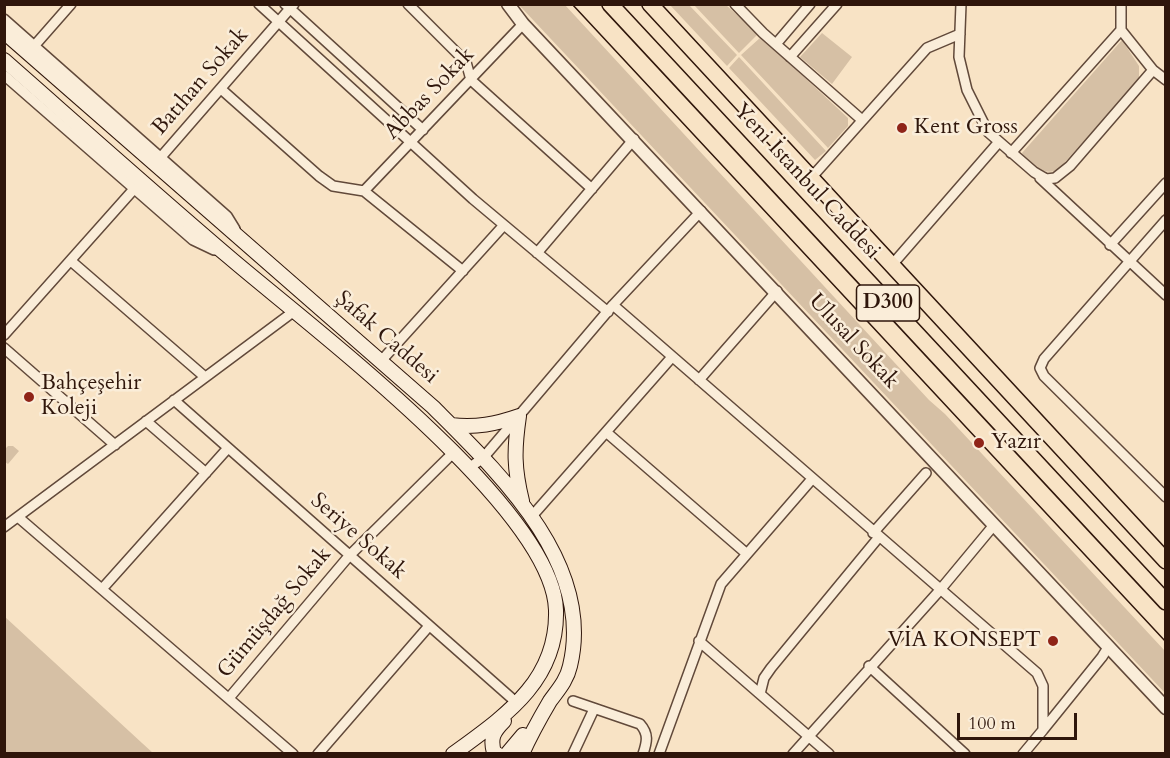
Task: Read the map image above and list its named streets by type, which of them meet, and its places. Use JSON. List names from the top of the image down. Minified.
{"streets":{"highway":["Yeni İstanbul Caddesi","D300"],"main road":["Şafak Caddesi"],"street":["Batıhan Sokak","Abbas Sokak","Ulusal Sokak","Seriye Sokak","Gümüşdağ Sokak"]},"crossings":[["Abbas Sokak","Ulusal Sokak"],["Şafak Caddesi","Seriye Sokak"],["Şafak Caddesi","Gümüşdağ Sokak"],["Seriye Sokak","Gümüşdağ Sokak"]],"places":["Kent Gross","Bahçeşehir Koleji","Yazır","VİA KONSEPT"],"scale_bar":"100 m"}
